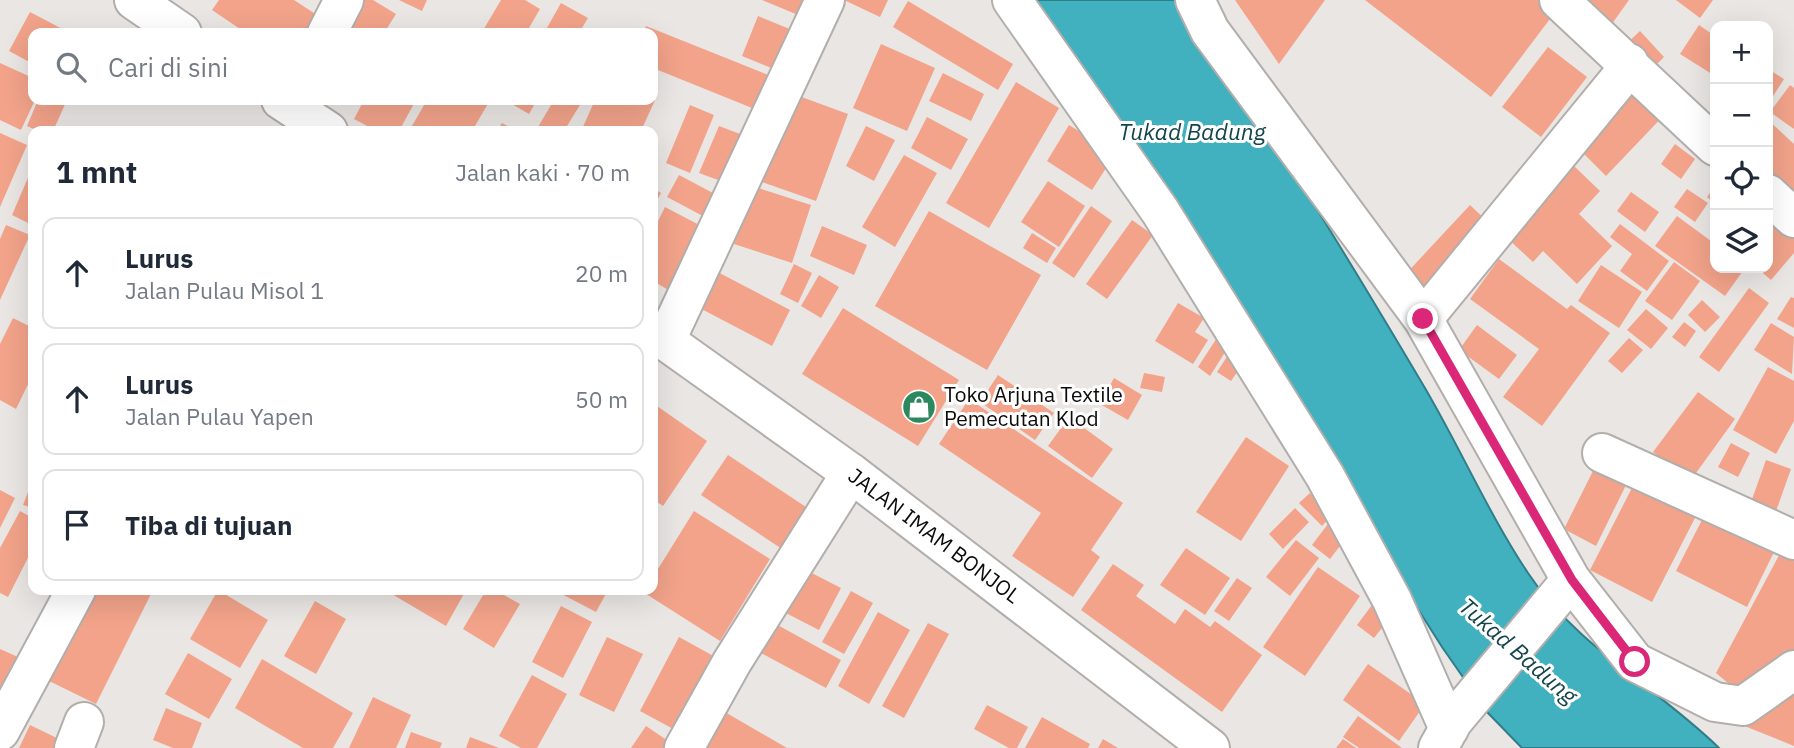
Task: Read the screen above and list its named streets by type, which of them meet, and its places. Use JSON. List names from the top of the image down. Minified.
{"streets":{"main road":["JALAN IMAM BONJOL"]},"water":["Tukad Badung"],"places":{"shop":["Toko Arjuna Textile Pemecutan Klod"]},"page":{"map_buttons":["+","−"],"search":"Cari di sini","heading":["1 mnt","Jalan kaki · 70 m"],"list":[["Lurus","Jalan Pulau Misol 1","20 m"],["Lurus","Jalan Pulau Yapen","50 m"],"Tiba di tujuan"]}}
